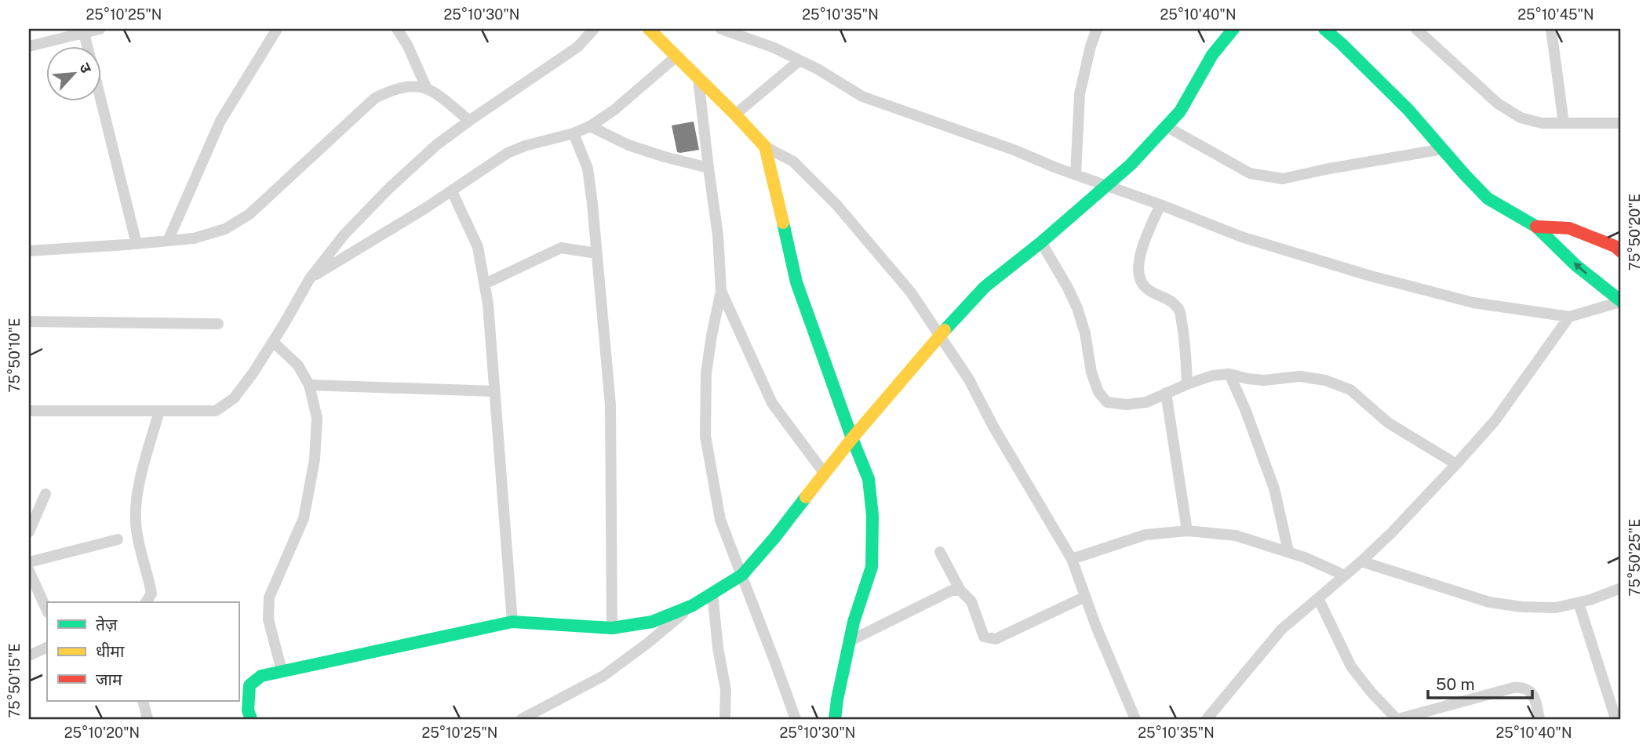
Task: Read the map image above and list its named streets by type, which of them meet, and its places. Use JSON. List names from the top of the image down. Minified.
{"legend":["तेज़","धीमा","जाम"],"scale_bar":"50 m","north":"top right","coordinates":["25°10'25\"N","25°10'30\"N","25°10'35\"N","25°10'40\"N","25°10'45\"N","75°50'20\"E","75°50'10\"E","75°50'25\"E","75°50'15\"E","25°10'20\"N"]}
